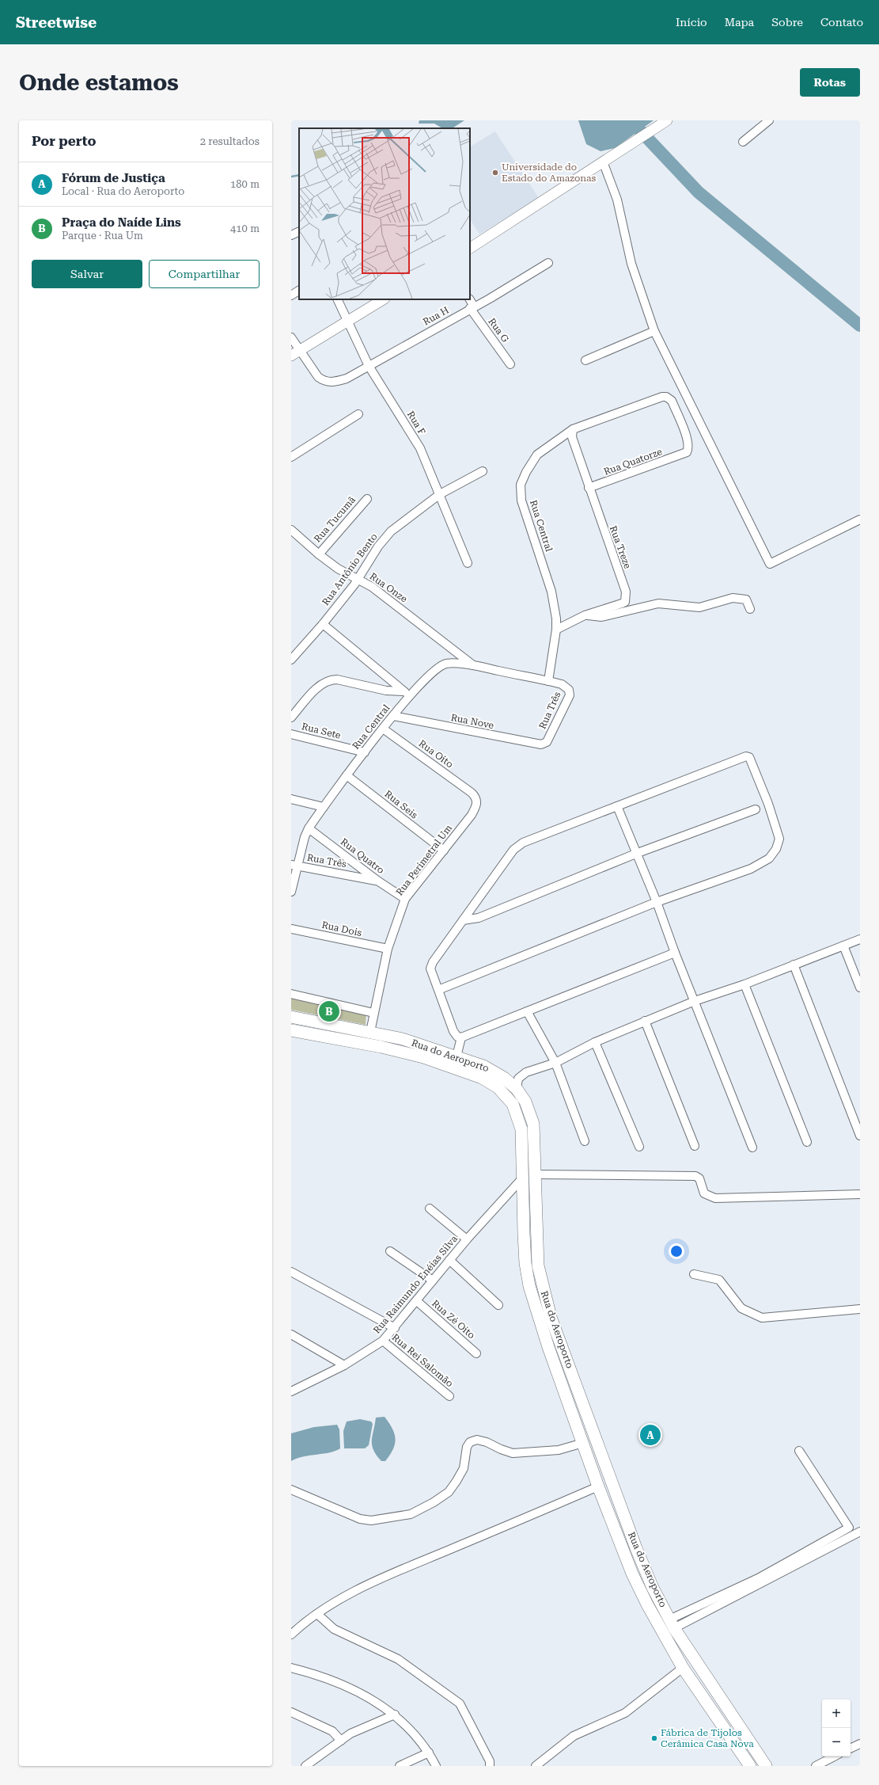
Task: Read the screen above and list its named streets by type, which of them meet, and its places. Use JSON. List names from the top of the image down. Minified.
{"streets":{"main road":["Rua do Aeroporto"],"street":["Rua H","Rua G","Rua F","Rua Quatorze","Rua Tucumã","Rua Central","Rua Treze","Rua Antônio Bento","Rua Onze","Rua Três","Rua Nove","Rua Sete","Rua Oito","Rua Seis","Rua Quatro","Rua Perimetral Um","Rua Dois","Rua Raimundo Enéias Silva","Rua Zé Oito","Rua Rei Salomão"]},"crossings":[["Rua H","Rua G"],["Rua H","Rua F"],["Rua F","Rua Antônio Bento"],["Rua Quatorze","Rua Central"],["Rua Quatorze","Rua Treze"],["Rua Tucumã","Rua Onze"],["Rua Central","Rua Treze"],["Rua Central","Rua Onze"],["Rua Central","Rua Três"],["Rua Central","Rua Nove"],["Rua Central","Rua Sete"],["Rua Central","Rua Oito"],["Rua Central","Rua Seis"],["Rua Central","Rua Quatro"],["Rua Antônio Bento","Rua Onze"],["Rua Três","Rua Nove"],["Rua Três","Rua Quatro"],["Rua Oito","Rua Perimetral Um"],["Rua Seis","Rua Perimetral Um"],["Rua Quatro","Rua Perimetral Um"],["Rua Perimetral Um","Rua Dois"],["Rua Perimetral Um","Rua do Aeroporto"],["Rua do Aeroporto","Rua Raimundo Enéias Silva"],["Rua Raimundo Enéias Silva","Rua Zé Oito"],["Rua Raimundo Enéias Silva","Rua Rei Salomão"]],"places":["Universidade do Estado do Amazonas","Fábrica de Tijolos Cerâmica Casa Nova"],"page":{"header":"Streetwise","nav":["Início","Mapa","Sobre","Contato"],"buttons":["Rotas",["Salvar","Compartilhar"]],"title":"Onde estamos","heading":["Por perto","2 resultados"],"list":[{"mark":"A","name":"Fórum de Justiça","note":"Local · Rua do Aeroporto","value":"180 m"},{"mark":"B","name":"Praça do Naíde Lins","note":"Parque · Rua Um","value":"410 m"}],"pins":["B","A"],"map_buttons":["+","−"]}}
